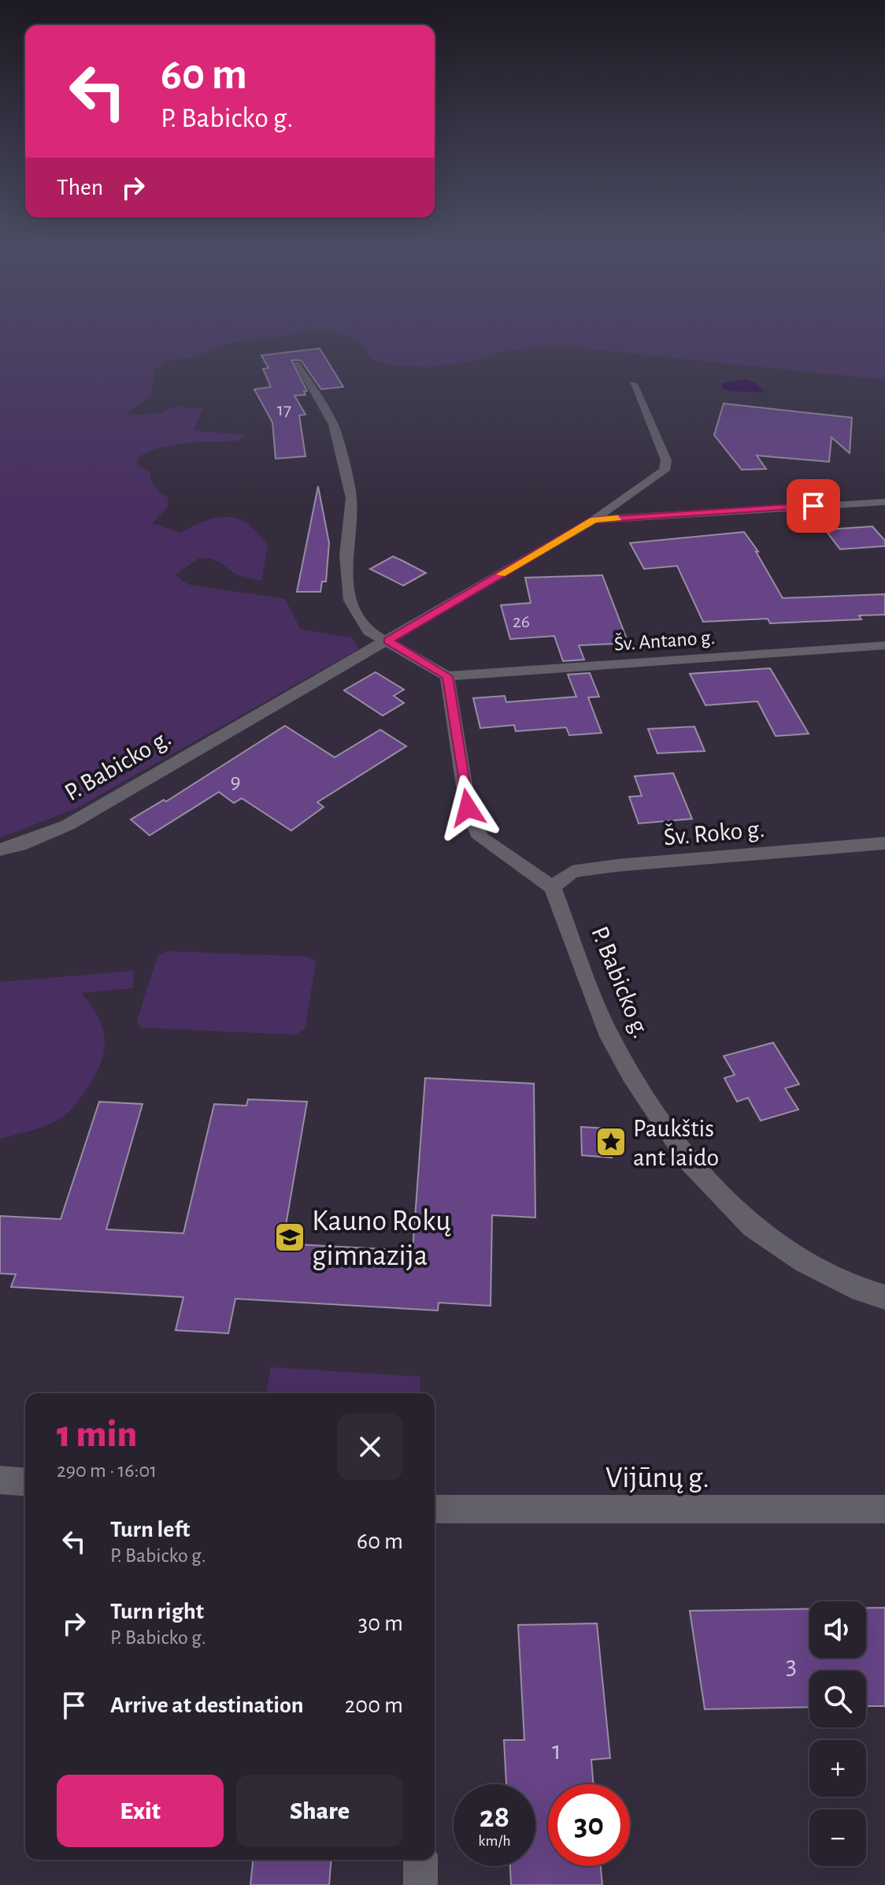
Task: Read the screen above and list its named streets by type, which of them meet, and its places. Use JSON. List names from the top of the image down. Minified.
{"streets":{"street":["Šv. Antano g.","P. Babicko g.","Šv. Roko g.","Vijūnų g."]},"crossings":[["P. Babicko g.","Šv. Roko g."]],"places":{"place":["Paukštis ant laido"],"school or university":["Kauno Rokų gimnazija"]},"house_numbers":["17","26","9","3","1"],"page":{"turn":["60 m","P. Babicko g."],"then":"Then","heading":["1 min","290 m · 16:01"],"list":[{"name":"Turn left","note":"P. Babicko g.","value":"60 m"},{"name":"Turn right","note":"P. Babicko g.","value":"30 m"},{"name":"Arrive at destination","value":"200 m"}],"map_buttons":["+","−"],"buttons":["Exit","Share"],"speed":"28 km/h","limit":"30"}}
